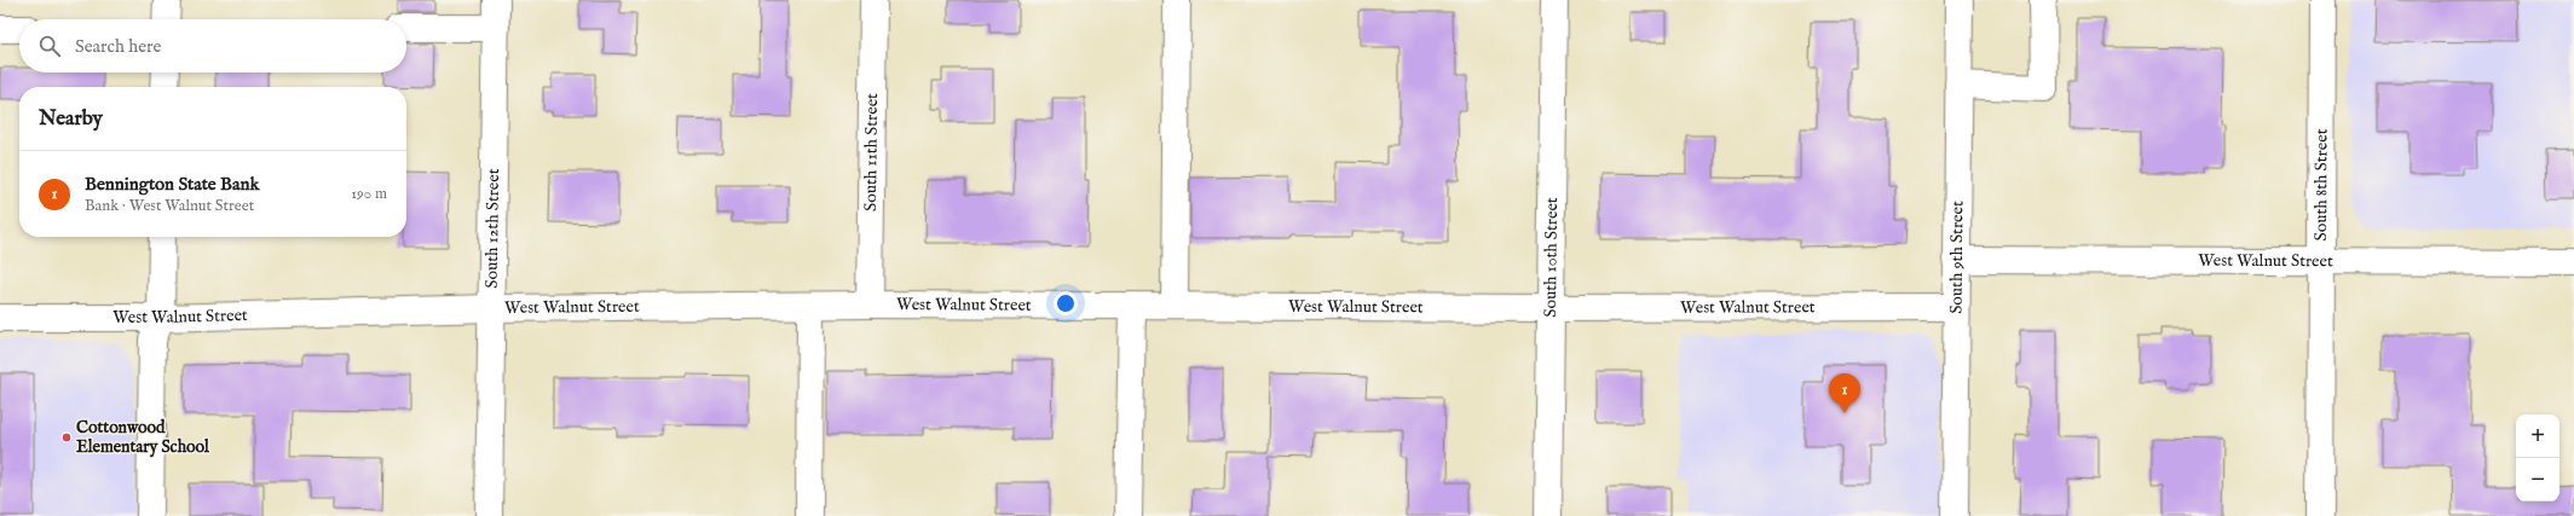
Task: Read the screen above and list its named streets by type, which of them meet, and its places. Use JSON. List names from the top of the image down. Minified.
{"streets":{"street":["South 11th Street","South 8th Street","South 12th Street","South 10th Street","South 9th Street","West Walnut Street"]},"crossings":[["South 11th Street","West Walnut Street"],["South 8th Street","West Walnut Street"],["South 12th Street","West Walnut Street"],["South 10th Street","West Walnut Street"],["South 9th Street","West Walnut Street"]],"places":["Cottonwood Elementary School"],"page":{"search":"Search here","heading":"Nearby","list":[{"mark":"1","name":"Bennington State Bank","note":"Bank · West Walnut Street","value":"190 m"}],"pins":"1","map_buttons":["+","−"]}}
